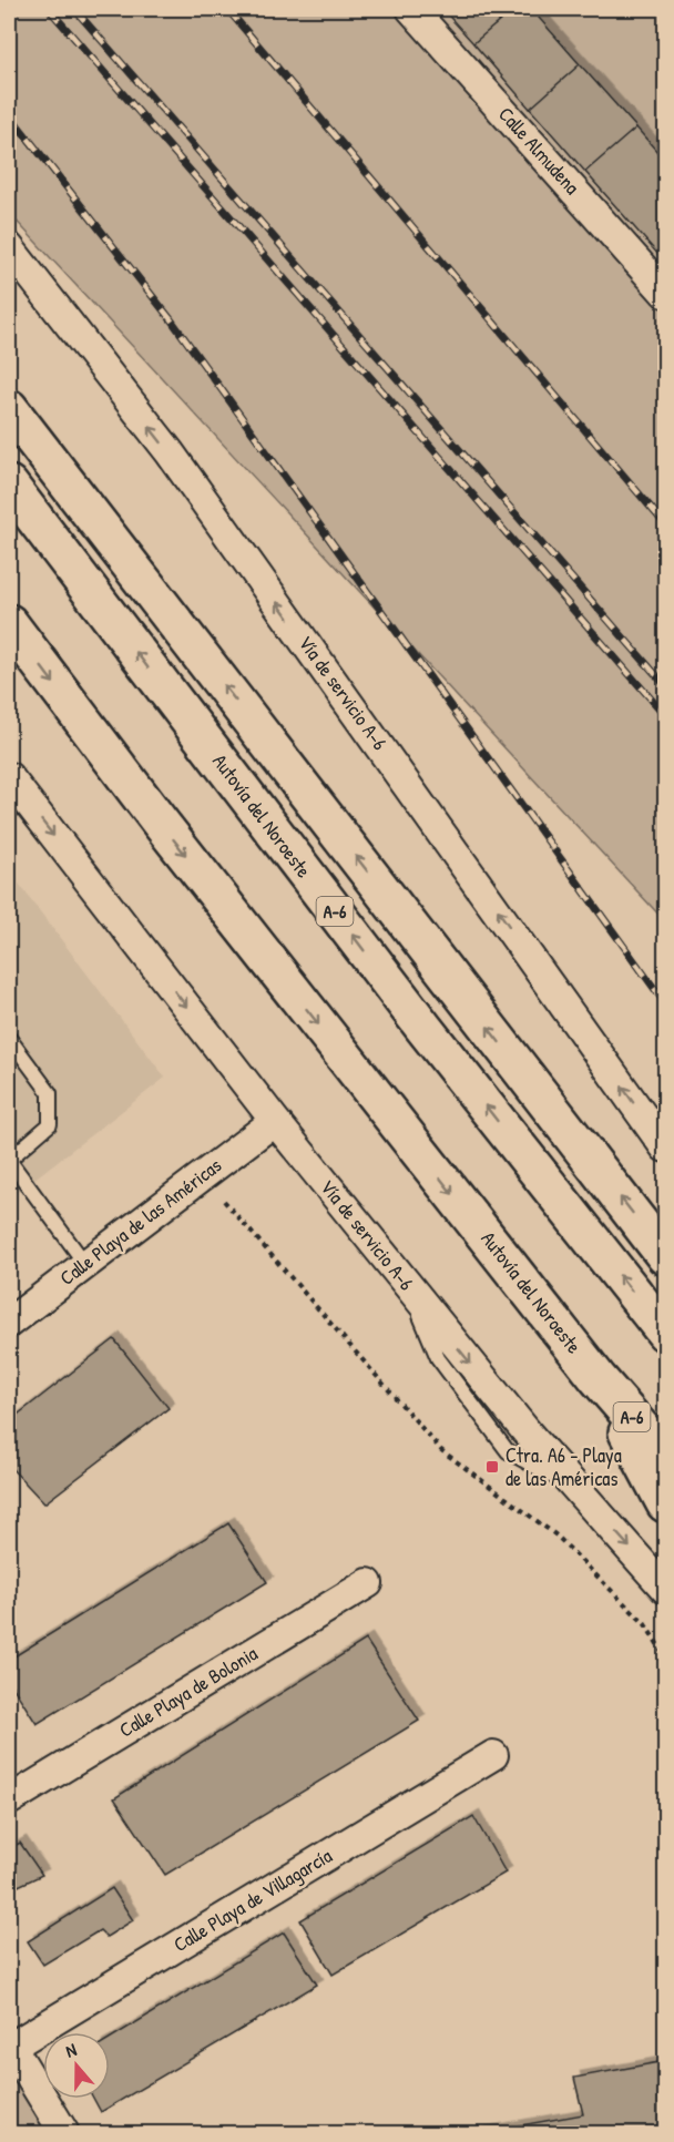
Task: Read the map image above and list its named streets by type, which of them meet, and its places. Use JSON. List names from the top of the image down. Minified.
{"streets":{"highway":["Autovía del Noroeste","A-6"],"street":["Calle Almudena","Vía de servicio A-6","Calle Playa de las Américas","Calle Playa de Bolonia","Calle Playa de Villagarcía"]},"crossings":[["Vía de servicio A-6","Calle Playa de las Américas"]],"places":{"transit":["Ctra. A6 - Playa de las Américas"]},"north":"top"}
